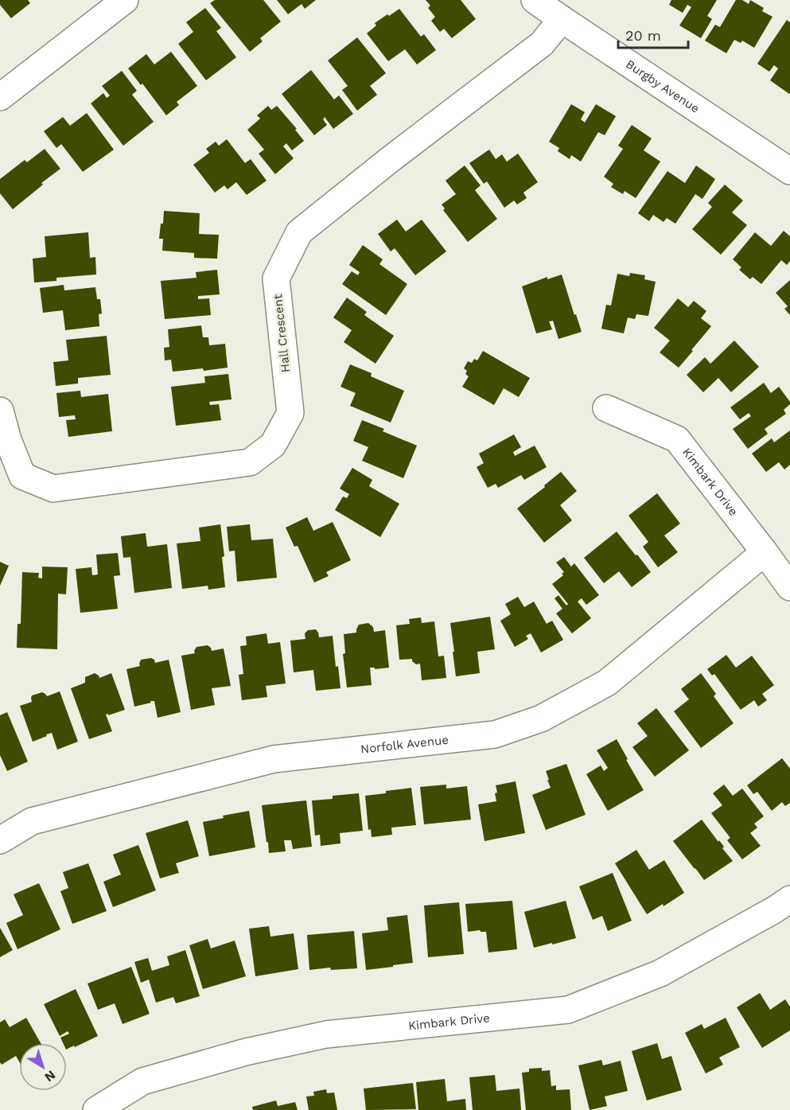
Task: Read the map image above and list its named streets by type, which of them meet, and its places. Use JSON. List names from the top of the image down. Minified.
{"streets":{"street":["Burgby Avenue","Hall Crescent","Kimbark Drive","Norfolk Avenue"]},"crossings":[["Burgby Avenue","Hall Crescent"],["Kimbark Drive","Norfolk Avenue"]],"scale_bar":"20 m","north":"bottom right"}
